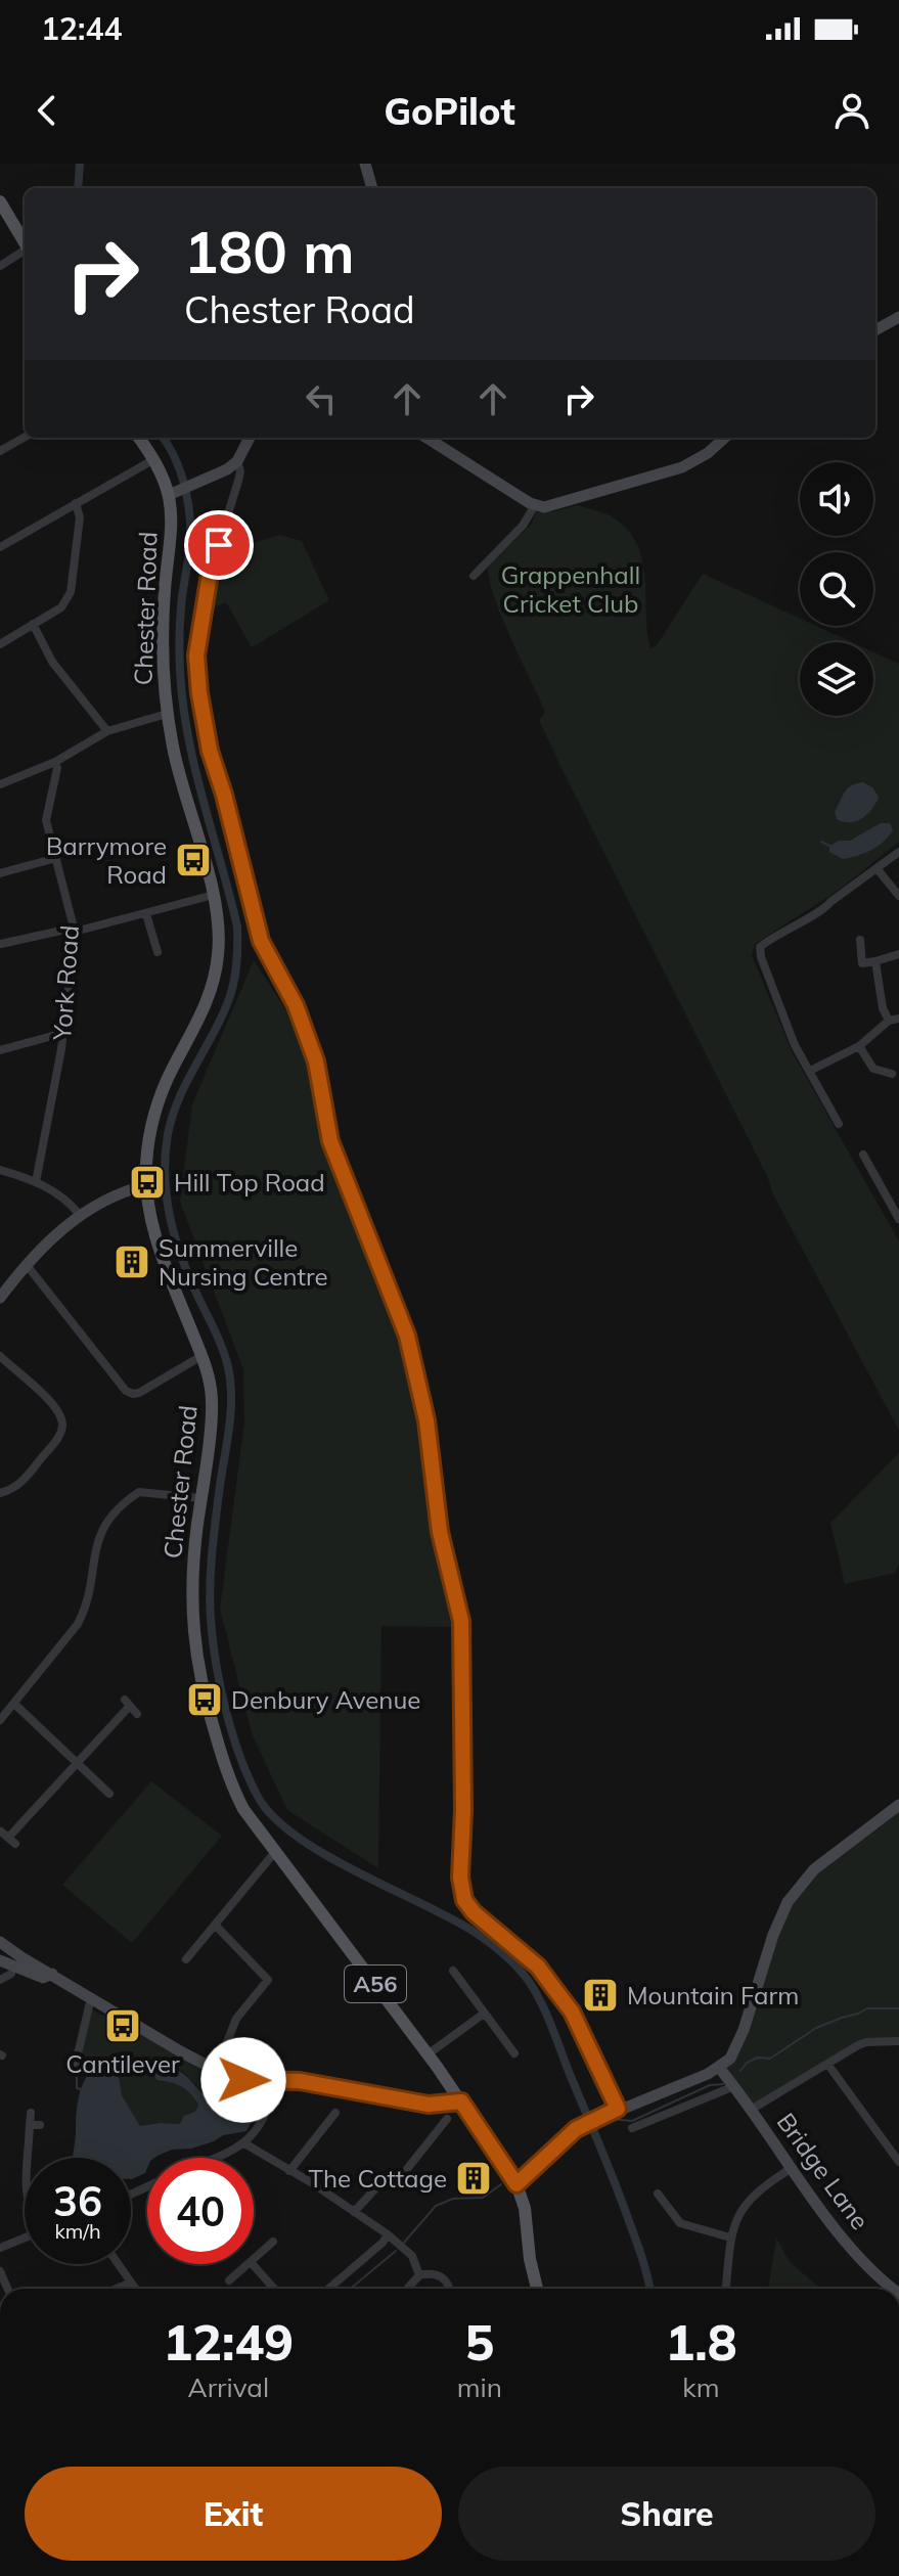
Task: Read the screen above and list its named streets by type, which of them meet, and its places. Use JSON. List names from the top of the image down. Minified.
{"streets":{"main road":["Chester Road","A56"],"street":["York Road","Bridge Lane"]},"crossings":[["Chester Road","A56"]],"parks":["Grappenhall Cricket Club"],"places":{"bus stop":["Barrymore Road","Hill Top Road","Denbury Avenue","Cantilever"],"building":["Summerville Nursing Centre","Mountain Farm","The Cottage"]},"page":{"status":"12:44","header":"GoPilot","turn":["180 m","Chester Road"],"speed":"36 km/h","limit":"40","eta":["12:49","Arrival","5","min","1.8","km"],"buttons":["Exit","Share"]}}
